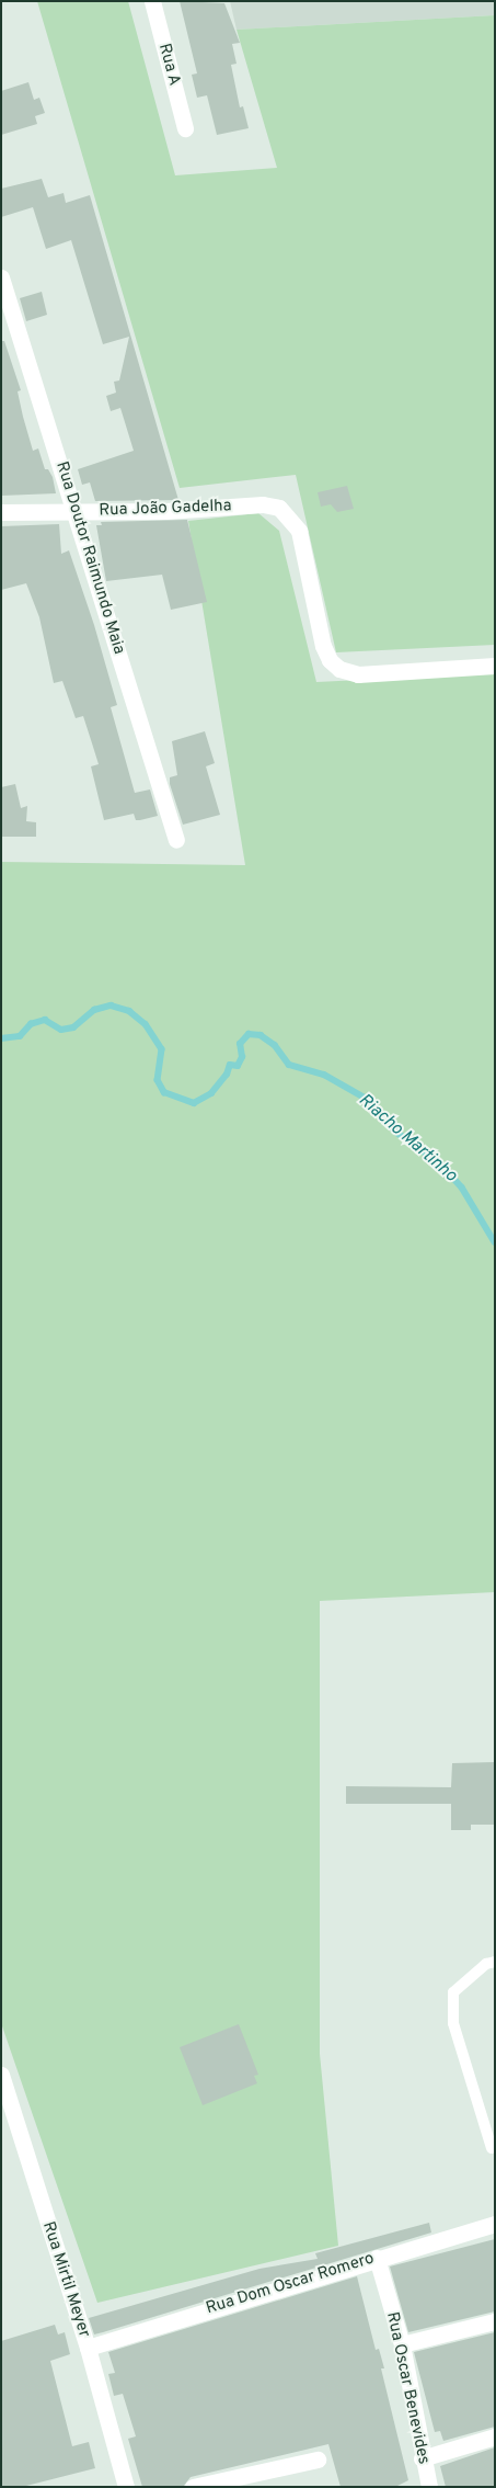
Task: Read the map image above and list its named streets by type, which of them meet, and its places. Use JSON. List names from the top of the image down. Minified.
{"streets":{"street":["Rua A","Rua João Gadelha","Rua Doutor Raimundo Maia","Rua Mirtil Meyer","Rua Dom Oscar Romero","Rua Oscar Benevides"]},"crossings":[["Rua João Gadelha","Rua Doutor Raimundo Maia"],["Rua Mirtil Meyer","Rua Dom Oscar Romero"],["Rua Dom Oscar Romero","Rua Oscar Benevides"]],"water":["Riacho Martinho"]}
